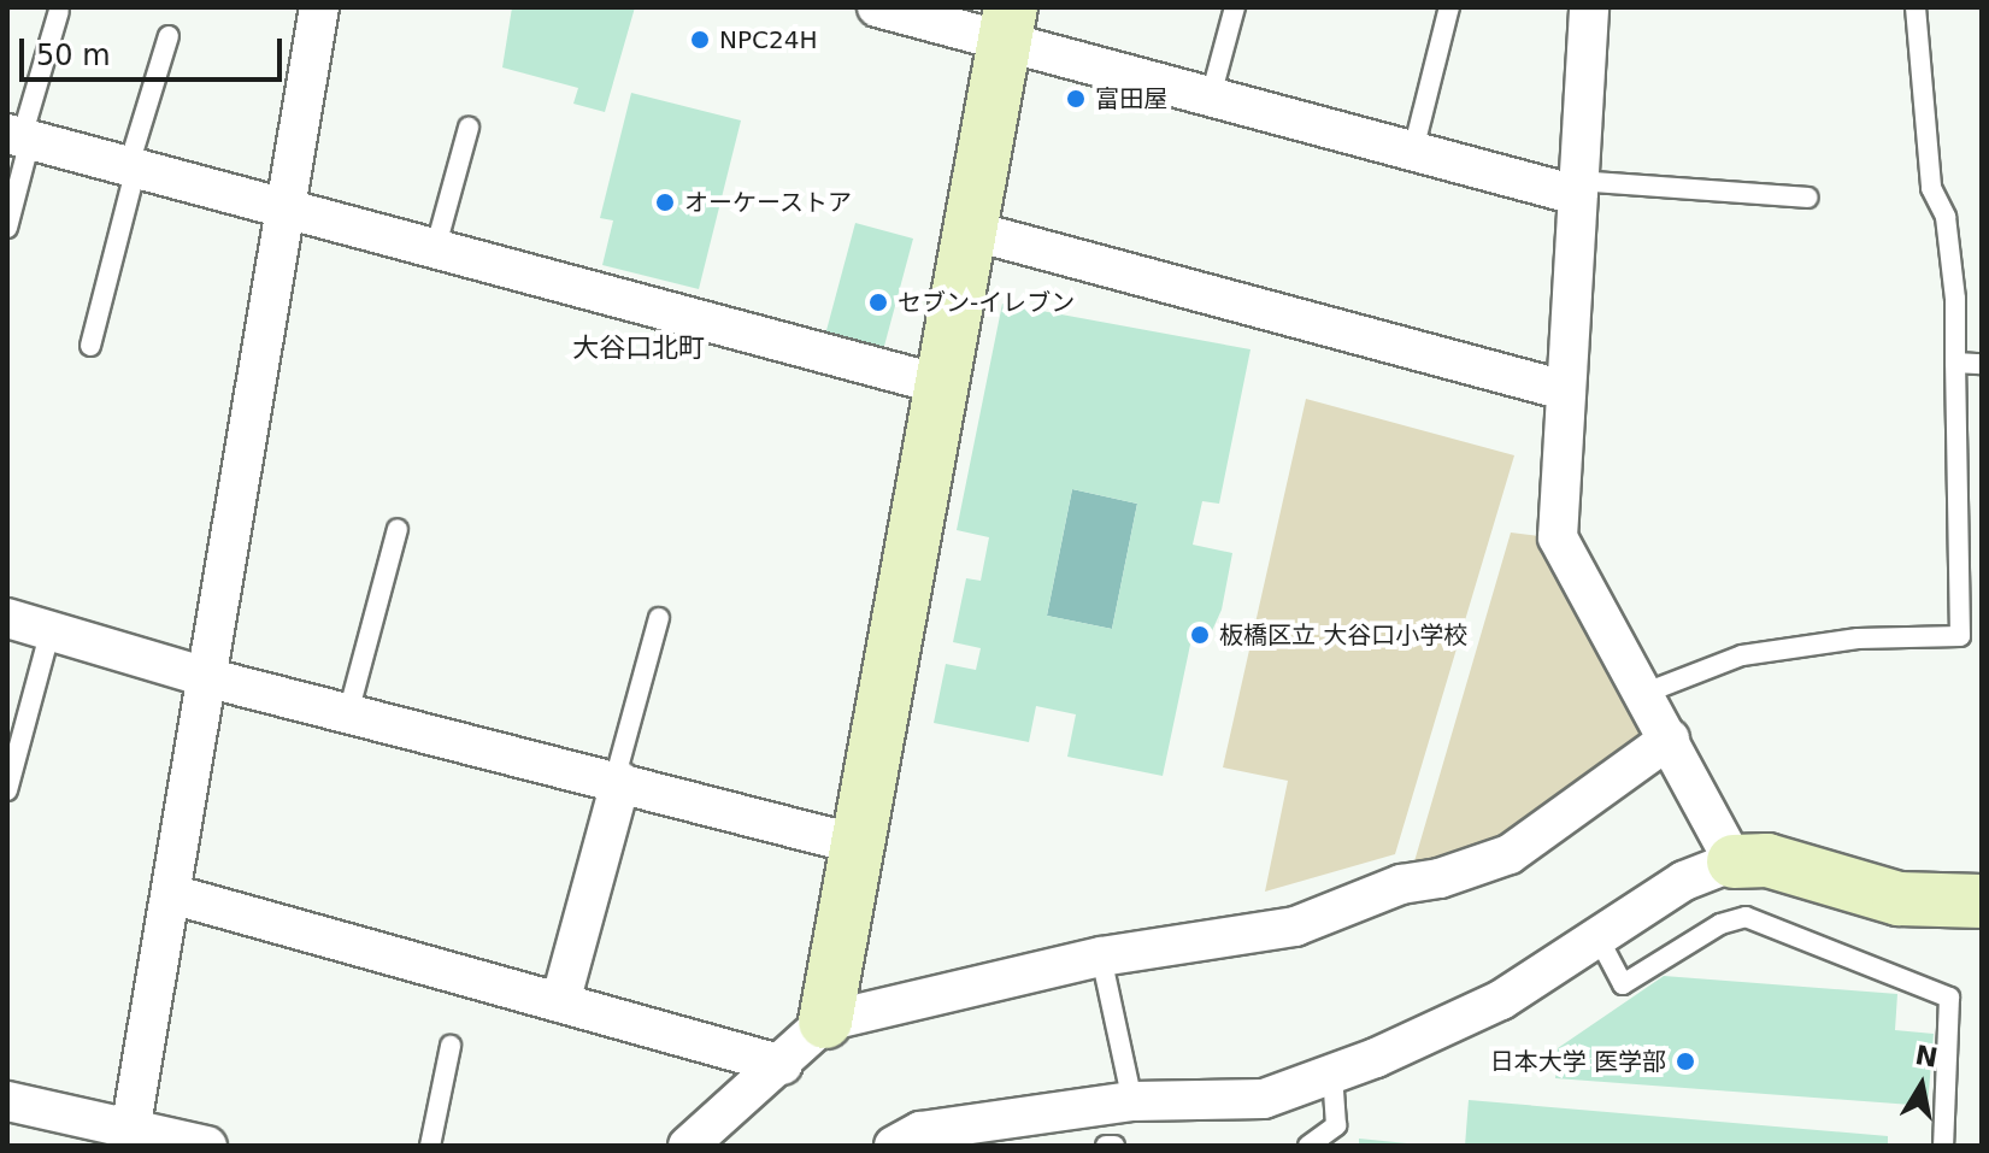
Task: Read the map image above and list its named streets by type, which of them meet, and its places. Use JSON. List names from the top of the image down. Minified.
{"districts":["大谷口北町"],"places":["NPC24H","富田屋","オーケーストア","セブン-イレブン","板橋区立 大谷口小学校","日本大学 医学部"],"scale_bar":"50 m","north":"top"}
